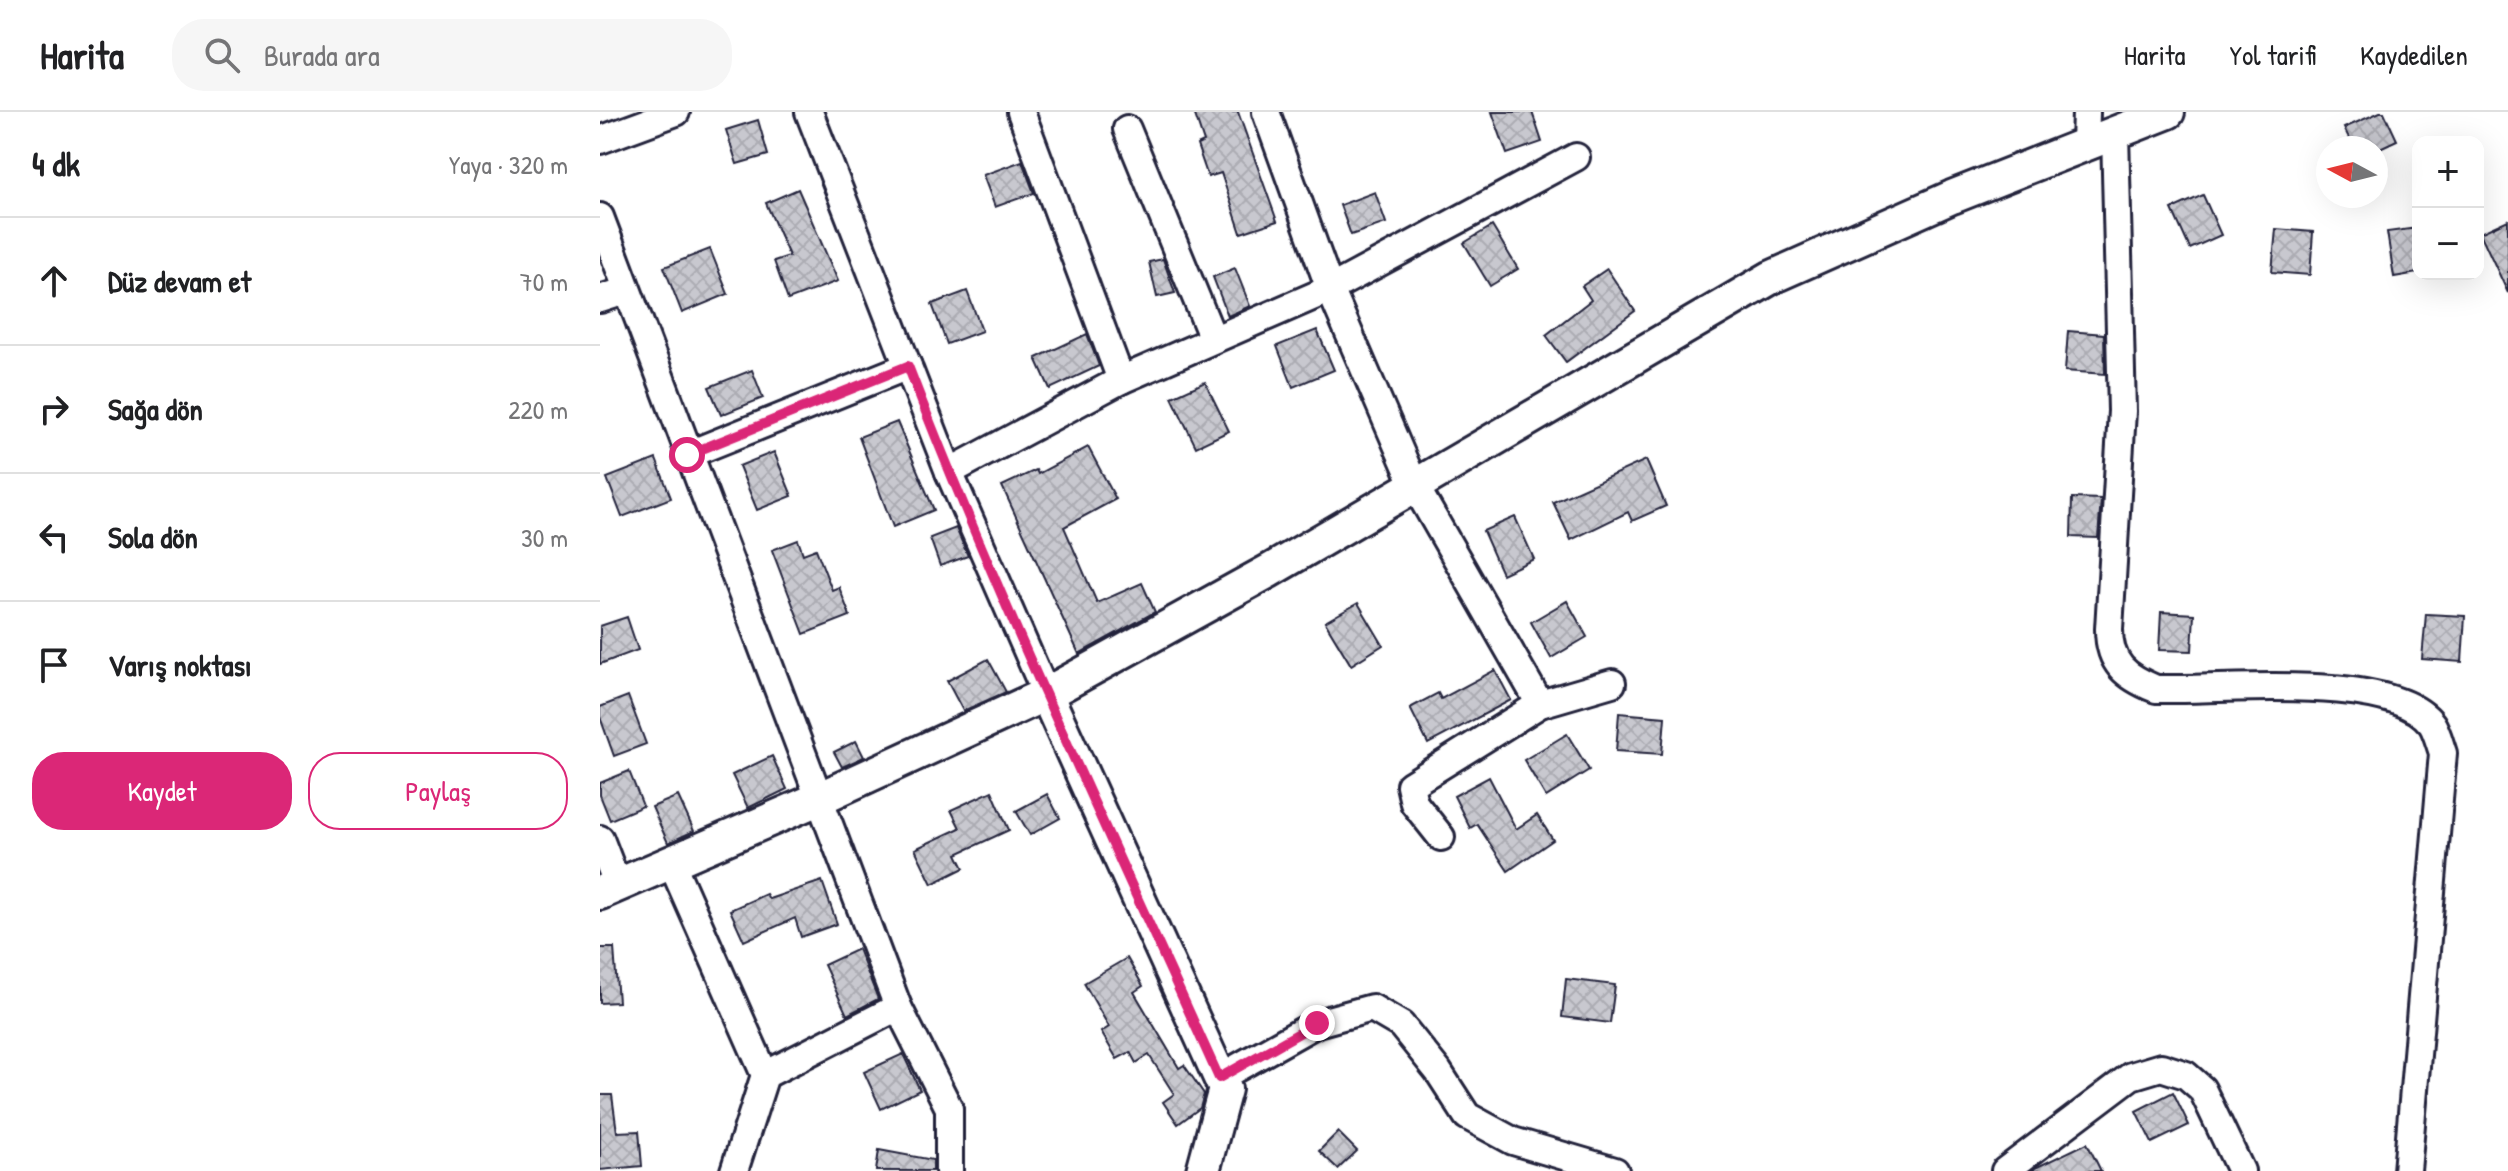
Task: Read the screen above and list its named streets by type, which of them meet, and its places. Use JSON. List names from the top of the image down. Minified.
{"north":"left","page":{"header":"Harita","search":"Burada ara","nav":["Harita","Yol tarifi","Kaydedilen"],"heading":["4 dk","Yaya · 320 m"],"map_buttons":["+","−"],"list":[["Düz devam et","70 m"],["Sağa dön","220 m"],["Sola dön","30 m"],"Varış noktası"],"buttons":["Kaydet","Paylaş"]}}
